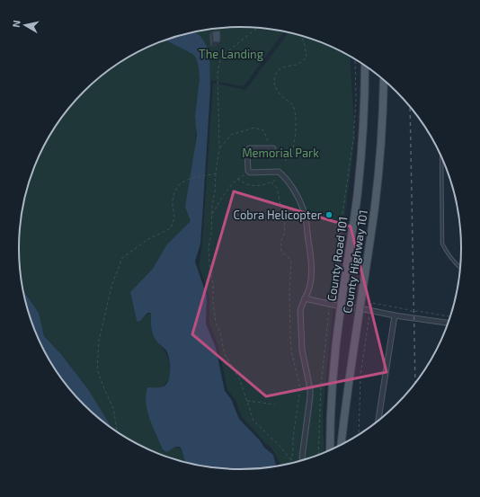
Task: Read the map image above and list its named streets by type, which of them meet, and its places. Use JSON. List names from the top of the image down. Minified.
{"streets":{"main road":["County Road 101","County Highway 101"]},"parks":["The Landing","Memorial Park"],"places":["Cobra Helicopter"],"north":"left"}
